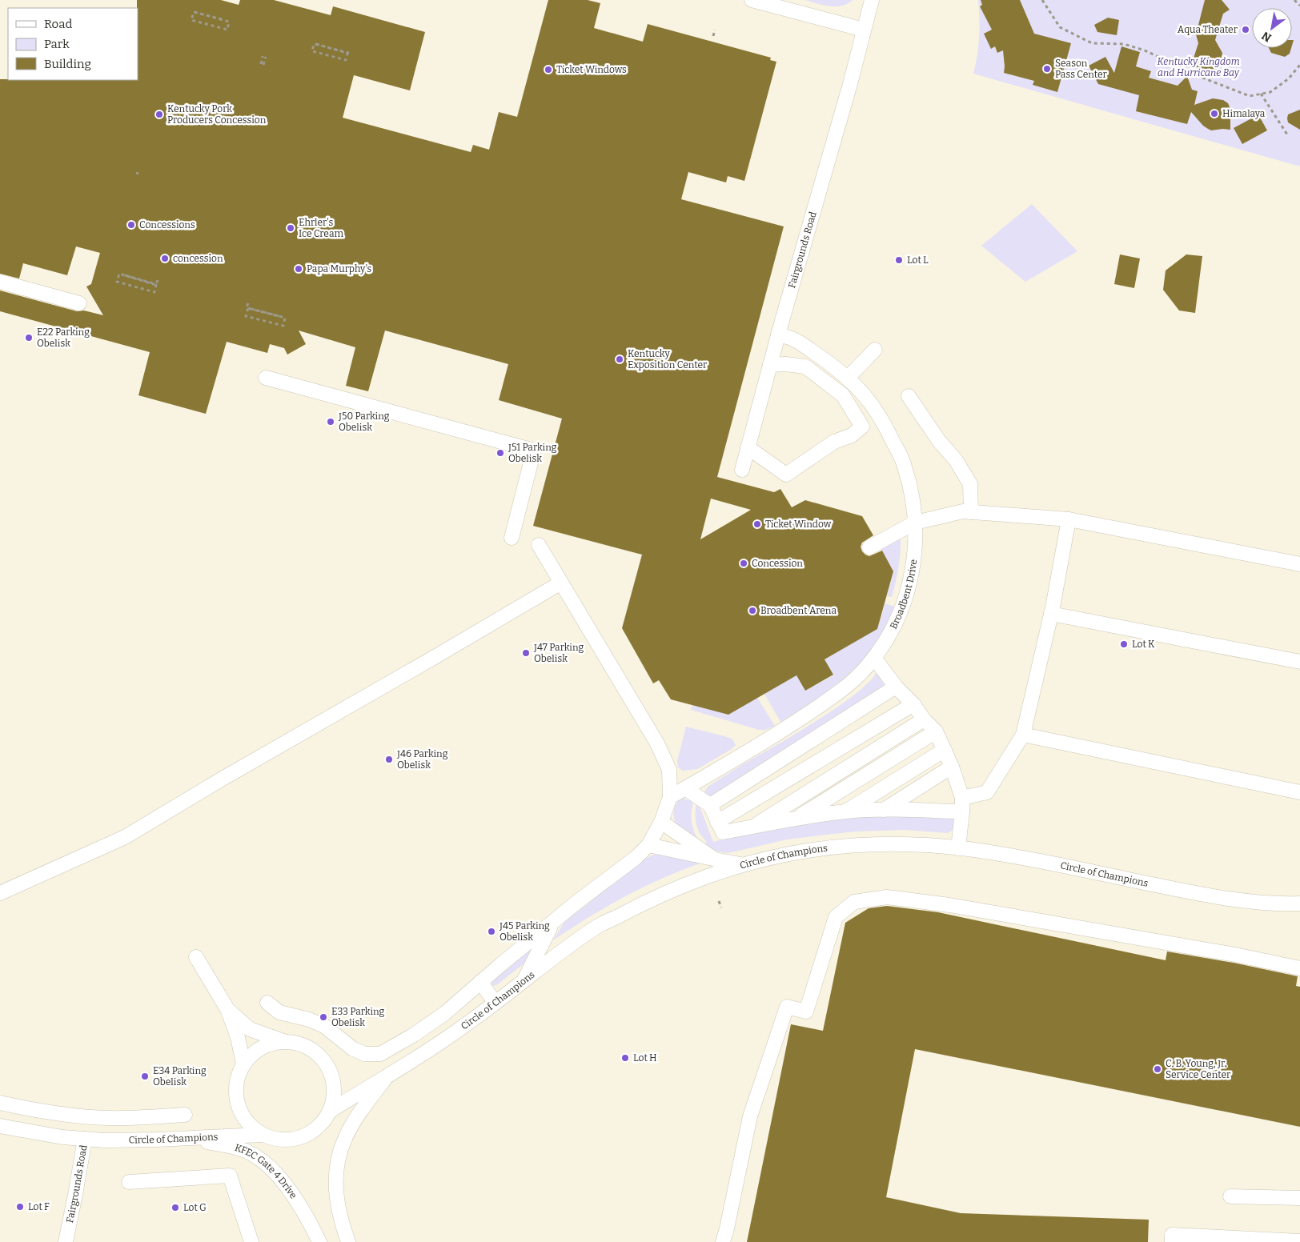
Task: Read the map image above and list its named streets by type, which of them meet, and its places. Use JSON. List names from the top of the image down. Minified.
{"streets":{"street":["Fairgrounds Road","Broadbent Drive","Circle of Champions","KFEC Gate 4 Drive"]},"crossings":[["Fairgrounds Road","Broadbent Drive"],["Fairgrounds Road","Circle of Champions"],["Circle of Champions","KFEC Gate 4 Drive"]],"parks":["Kentucky Kingdom and Hurricane Bay"],"places":["Aqua Theater","Season Pass Center","Ticket Windows","Himalaya","Kentucky Pork Producers Concession","Concessions","Ehrler's Ice Cream","concession","Lot L","Papa Murphy's","E22 Parking Obelisk","Kentucky Exposition Center","J50 Parking Obelisk","J51 Parking Obelisk","Ticket Window","Concession","Broadbent Arena","Lot K","J47 Parking Obelisk","J46 Parking Obelisk","J45 Parking Obelisk","E33 Parking Obelisk","Lot H","C. B. Young, Jr. Service Center","E34 Parking Obelisk","Lot F","Lot G"],"legend":["Road","Park","Building"],"north":"bottom left"}
